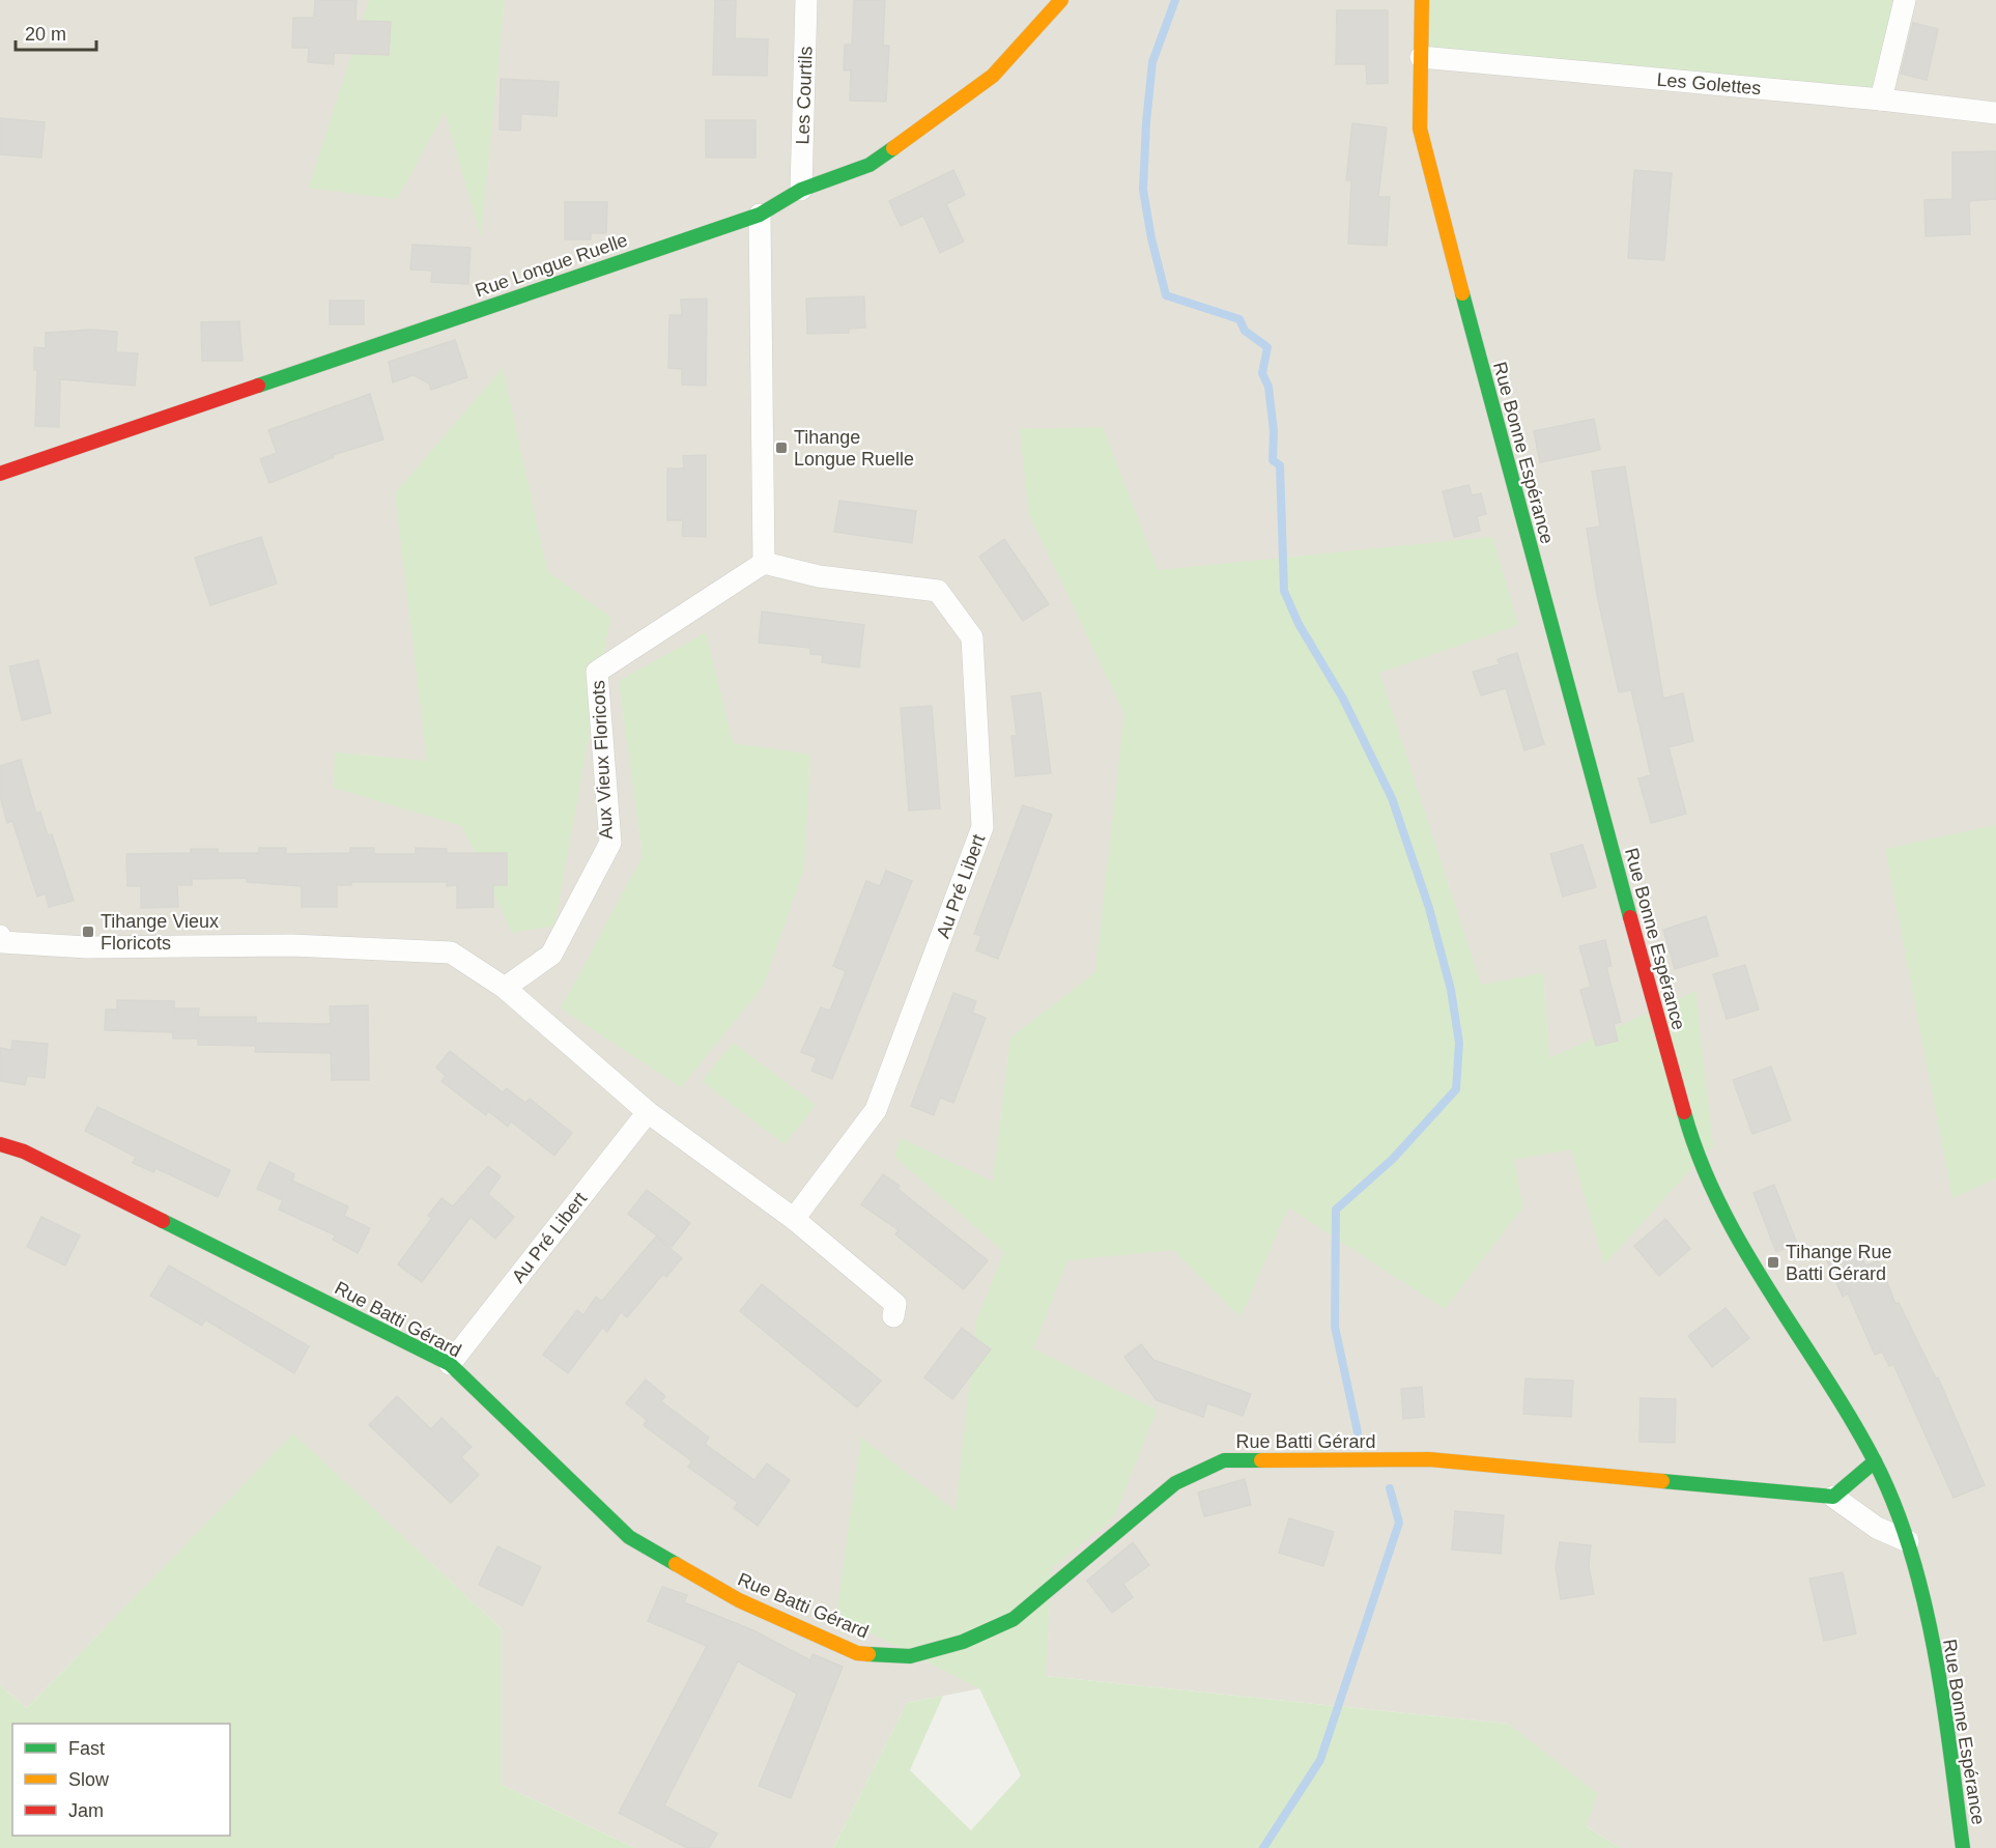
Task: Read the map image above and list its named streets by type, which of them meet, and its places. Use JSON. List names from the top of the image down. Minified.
{"streets":{"street":["Les Golettes","Les Courtils","Rue Longue Ruelle","Rue Bonne Espérance","Aux Vieux Floricots","Au Pré Libert","Rue Batti Gérard"]},"crossings":[["Les Golettes","Rue Bonne Espérance"],["Les Courtils","Rue Longue Ruelle"],["Aux Vieux Floricots","Au Pré Libert"],["Au Pré Libert","Rue Batti Gérard"]],"places":{"transit":["Tihange Longue Ruelle","Tihange Vieux Floricots","Tihange Rue Batti Gérard"]},"legend":["Fast","Slow","Jam"],"scale_bar":"20 m"}
